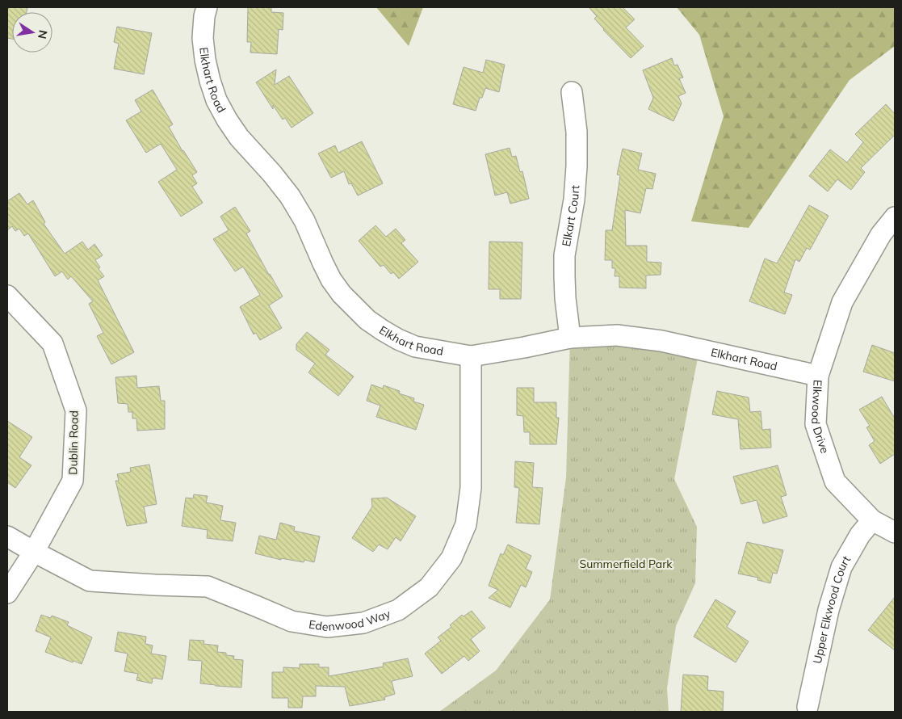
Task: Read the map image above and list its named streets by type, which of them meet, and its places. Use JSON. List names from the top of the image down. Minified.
{"streets":{"street":["Elkhart Road","Elkart Court","Elkwood Drive","Dublin Road","Upper Elkwood Court","Edenwood Way"]},"crossings":[["Elkhart Road","Elkart Court"],["Elkhart Road","Elkwood Drive"],["Elkhart Road","Edenwood Way"],["Elkwood Drive","Upper Elkwood Court"],["Dublin Road","Edenwood Way"]],"parks":["Summerfield Park"],"north":"right"}
